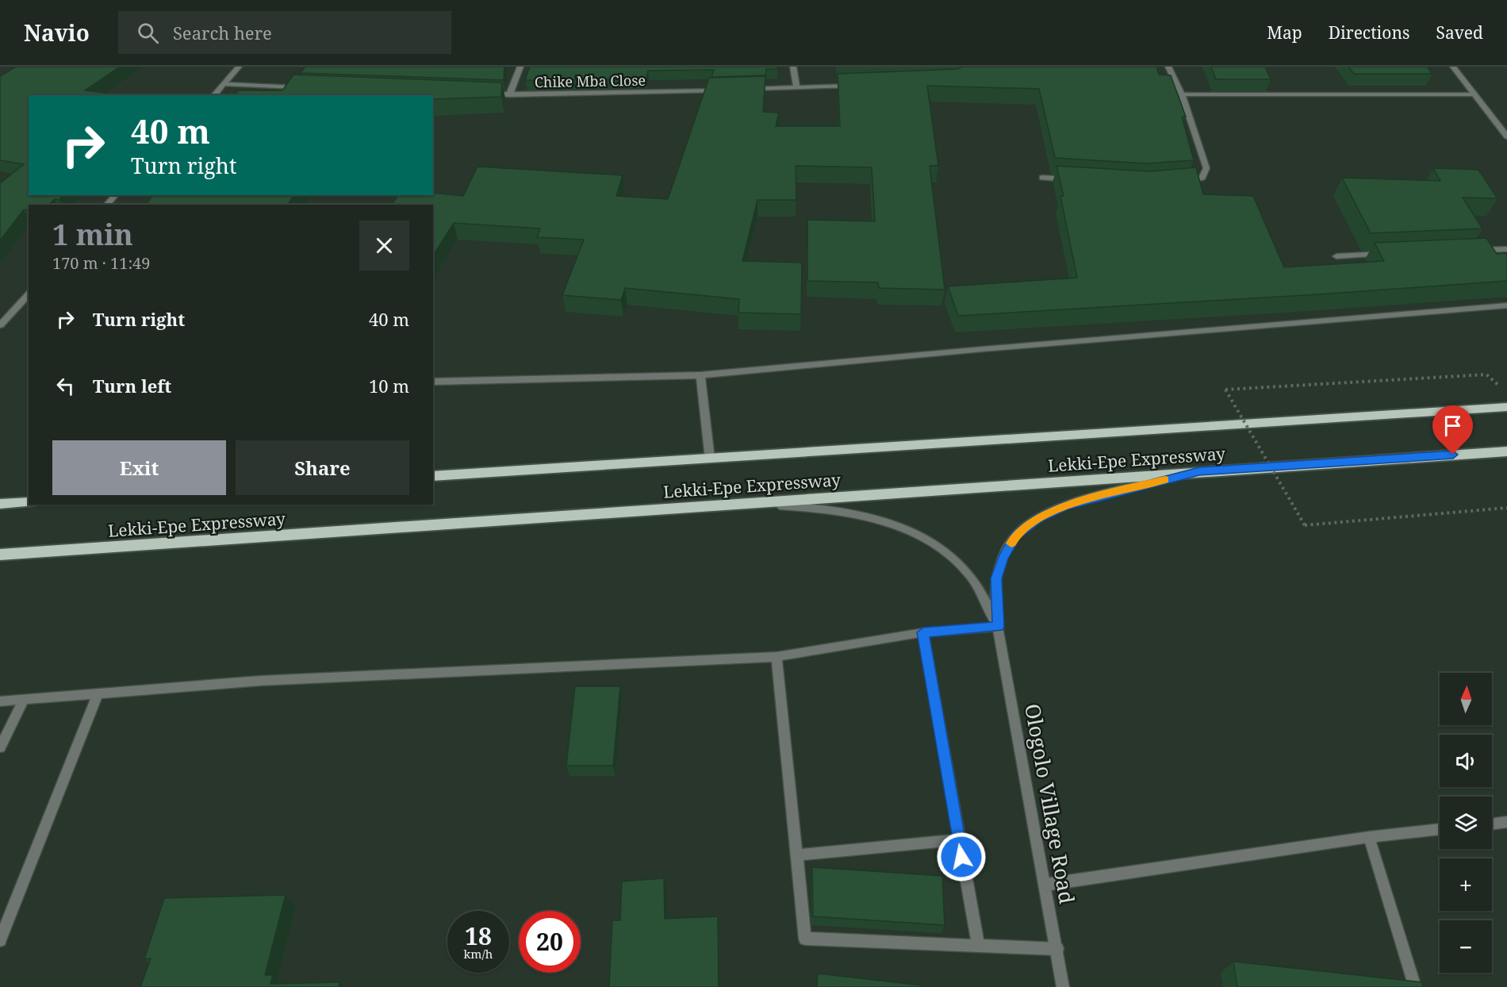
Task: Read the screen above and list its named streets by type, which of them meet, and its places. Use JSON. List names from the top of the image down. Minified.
{"streets":{"highway":["Lekki-Epe Expressway"],"street":["Chike Mba Close","Ologolo Village Road"]},"north":"top","page":{"header":"Navio","search":"Search here","nav":["Map","Directions","Saved"],"turn":["40 m","Turn right"],"heading":["1 min","170 m · 11:49"],"list":[{"name":"Turn right","value":"40 m"},{"name":"Turn left","value":"10 m"}],"buttons":["Exit","Share"],"map_buttons":["+","−"],"speed":"18 km/h","limit":"20"}}
